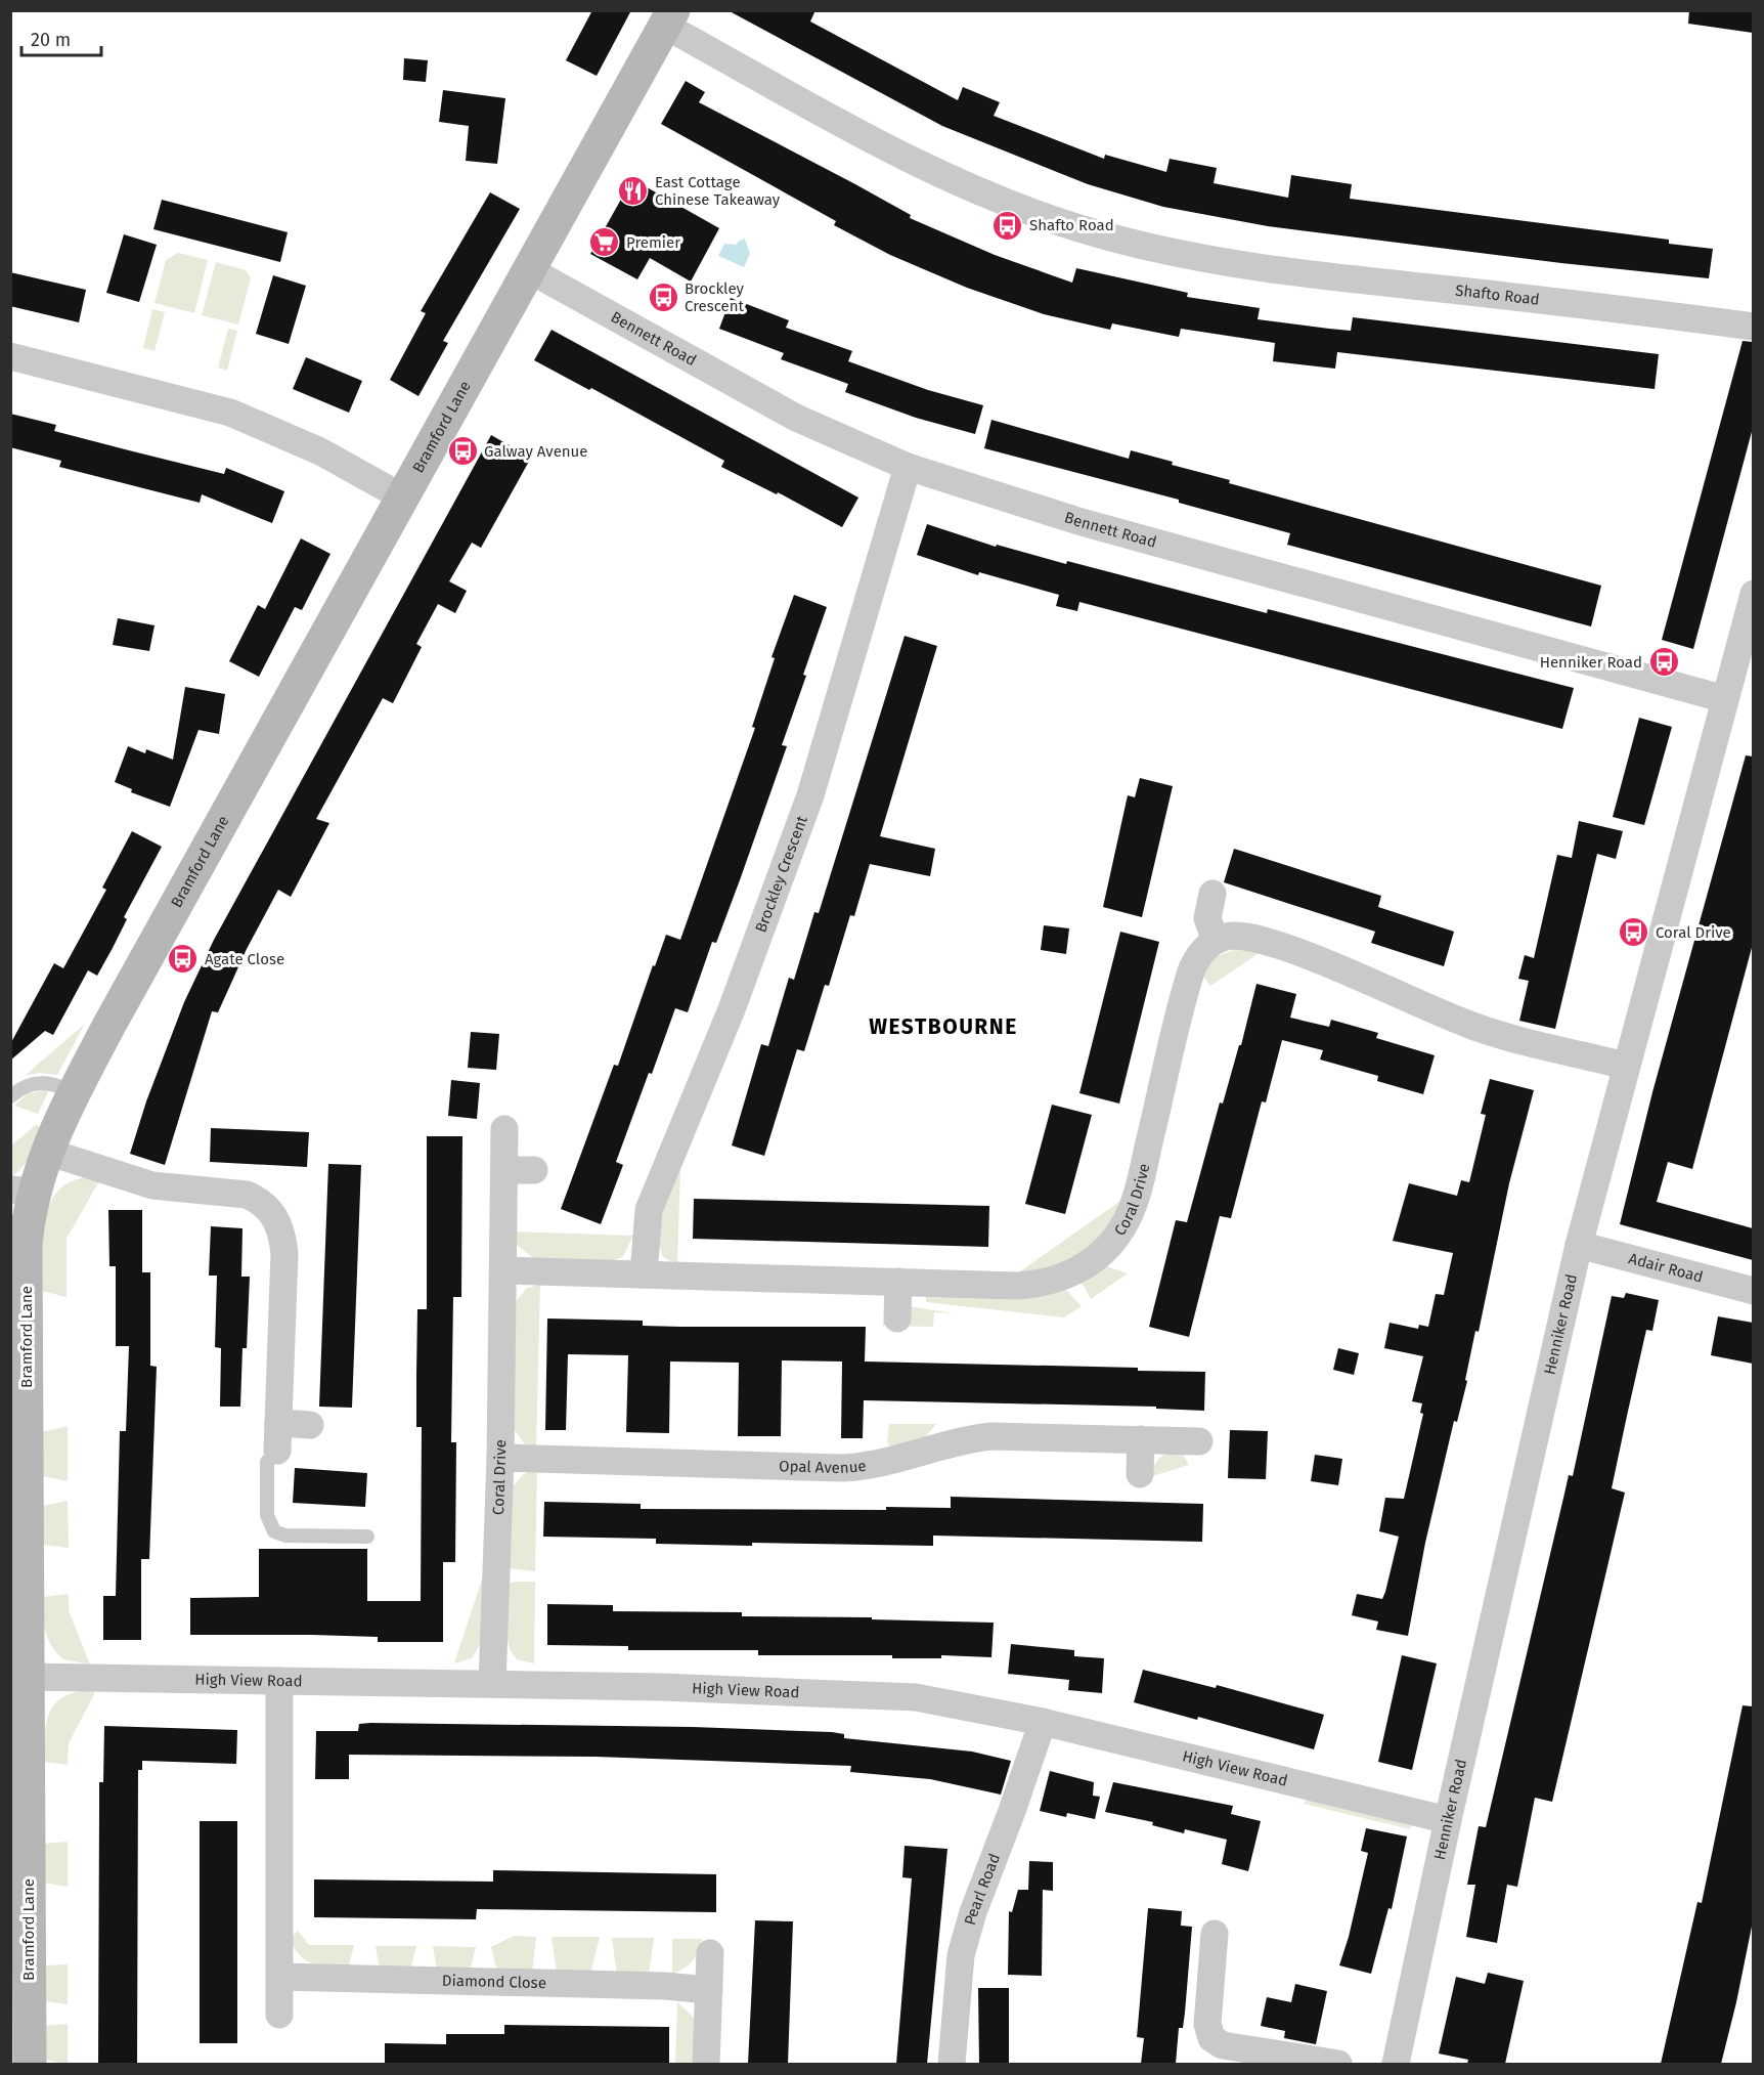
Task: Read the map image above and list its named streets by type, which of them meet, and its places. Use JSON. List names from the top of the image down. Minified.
{"streets":{"street":["Shafto Road","Bennett Road","Bramford Lane","Brockley Crescent","Coral Drive","Adair Road","Henniker Road","Opal Avenue","High View Road","Pearl Road","Diamond Close"]},"crossings":[["Shafto Road","Bramford Lane"],["Bennett Road","Bramford Lane"],["Bennett Road","Brockley Crescent"],["Bennett Road","Henniker Road"],["Bramford Lane","High View Road"],["Brockley Crescent","Coral Drive"],["Coral Drive","Opal Avenue"],["Coral Drive","High View Road"],["Adair Road","Henniker Road"],["Henniker Road","High View Road"],["High View Road","Pearl Road"]],"districts":["WESTBOURNE"],"places":{"restaurant":["East Cottage Chinese Takeaway"],"bus stop":["Shafto Road","Brockley Crescent","Galway Avenue","Henniker Road","Coral Drive","Agate Close"],"supermarket":["Premier"]},"scale_bar":"20 m"}
